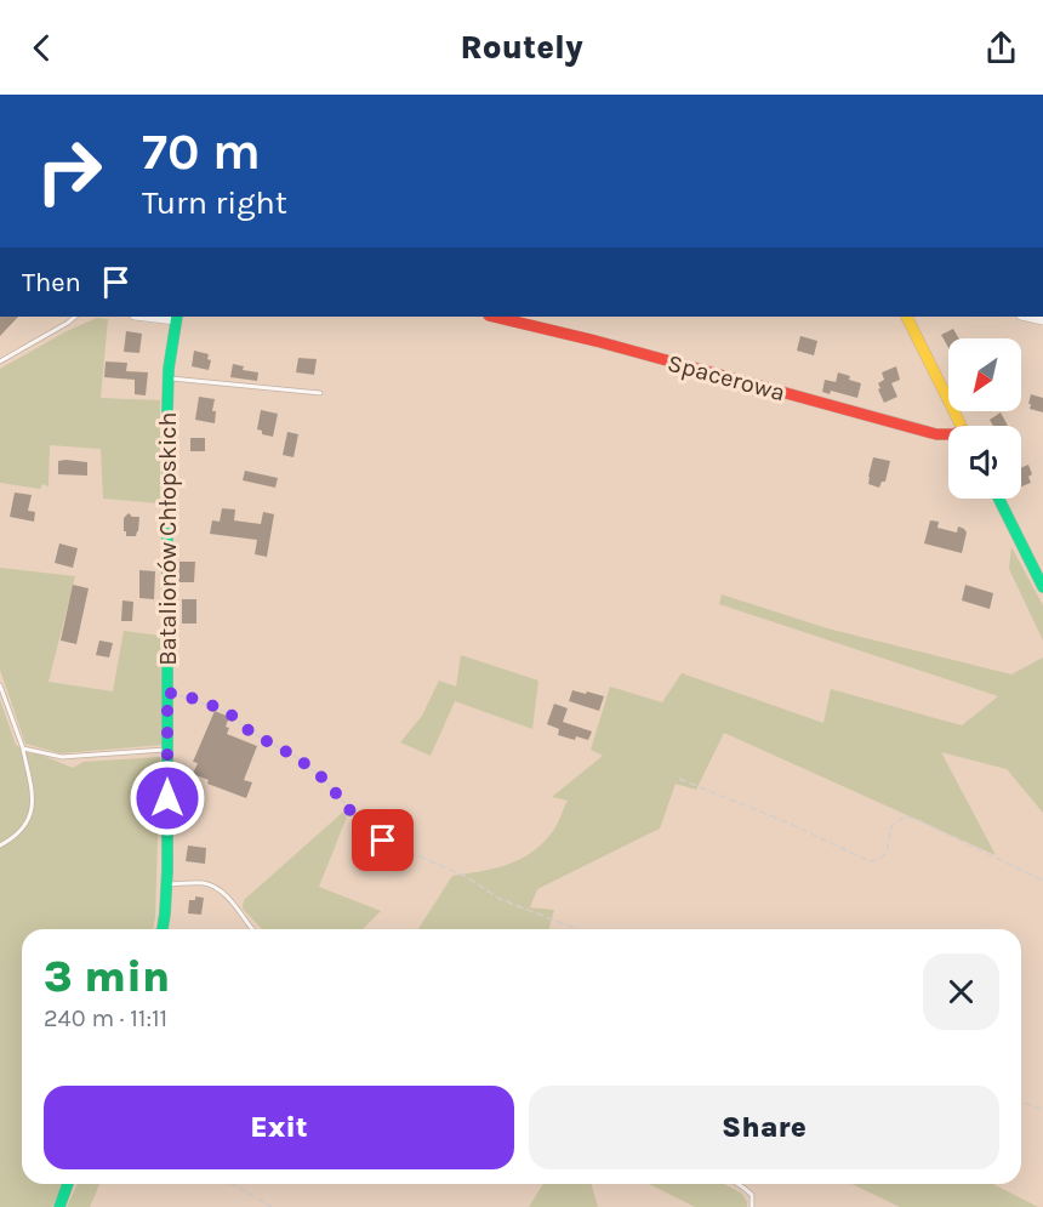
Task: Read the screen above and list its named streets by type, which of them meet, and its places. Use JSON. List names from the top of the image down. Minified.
{"streets":{"street":["Spacerowa","Batalionów Chłopskich"]},"north":"bottom left","page":{"header":"Routely","turn":["70 m","Turn right"],"then":"Then","heading":["3 min","240 m · 11:11"],"buttons":["Exit","Share"]}}
